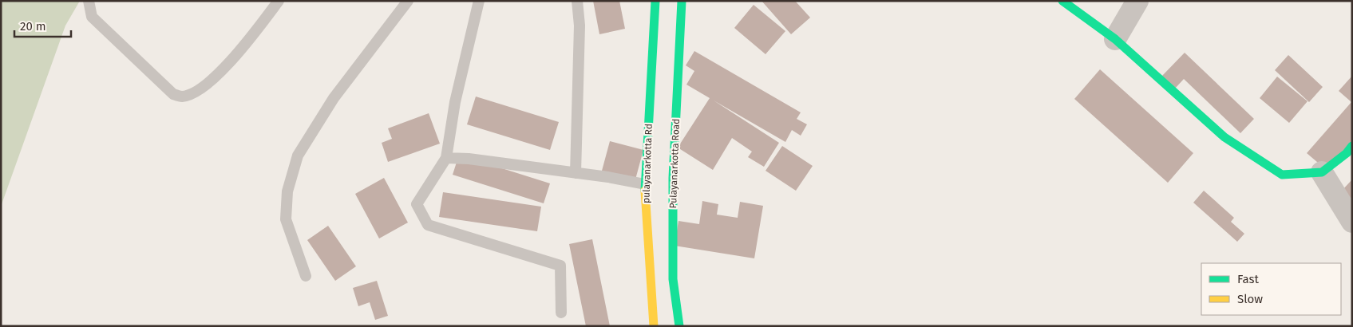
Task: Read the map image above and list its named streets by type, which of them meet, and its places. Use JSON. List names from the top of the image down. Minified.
{"streets":{"street":["pulayanarkotta Rd","Pulayanarkotta Road"]},"legend":["Fast","Slow"],"scale_bar":"20 m"}
